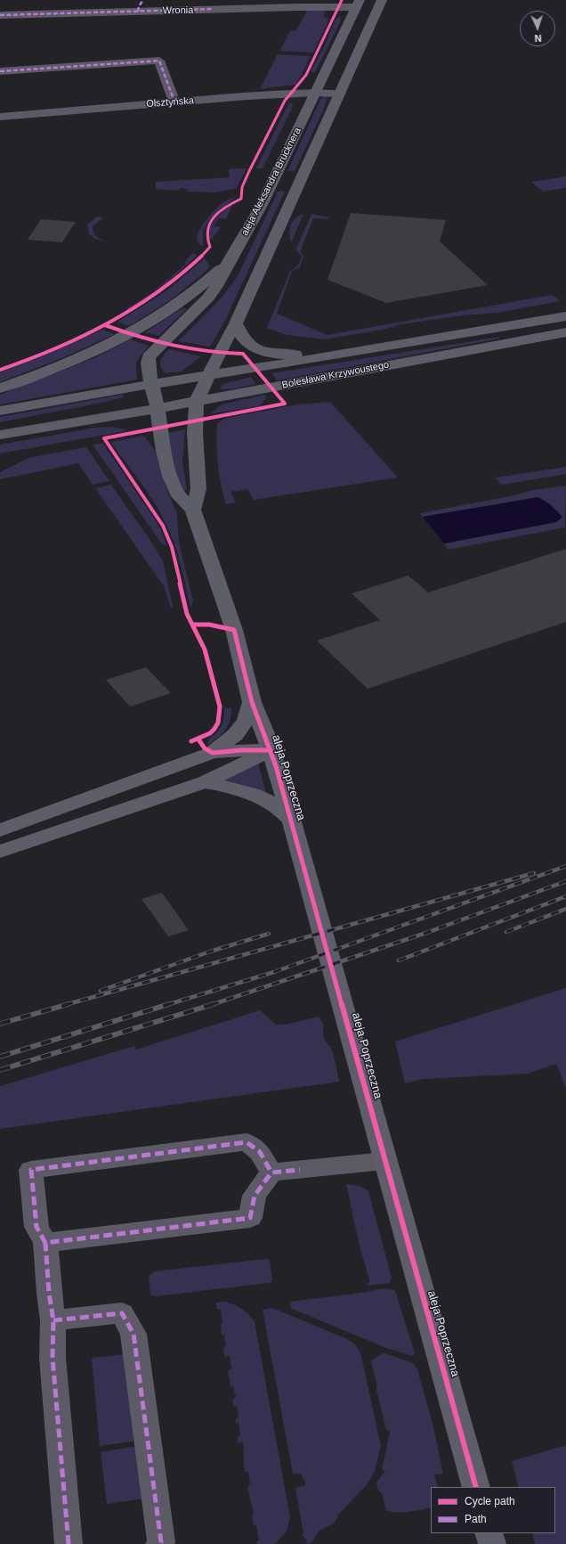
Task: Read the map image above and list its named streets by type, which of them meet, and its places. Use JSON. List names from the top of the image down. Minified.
{"streets":{"main road":["aleja Aleksandra Brücknera","Bolesława Krzywoustego","aleja Poprzeczna"],"street":["Wronia","Olsztyńska"]},"crossings":[["Wronia","aleja Aleksandra Brücknera"],["Olsztyńska","aleja Aleksandra Brücknera"],["aleja Aleksandra Brücknera","Bolesława Krzywoustego"],["aleja Aleksandra Brücknera","aleja Poprzeczna"],["Bolesława Krzywoustego","aleja Poprzeczna"]],"legend":["Cycle path","Path"],"north":"bottom"}
